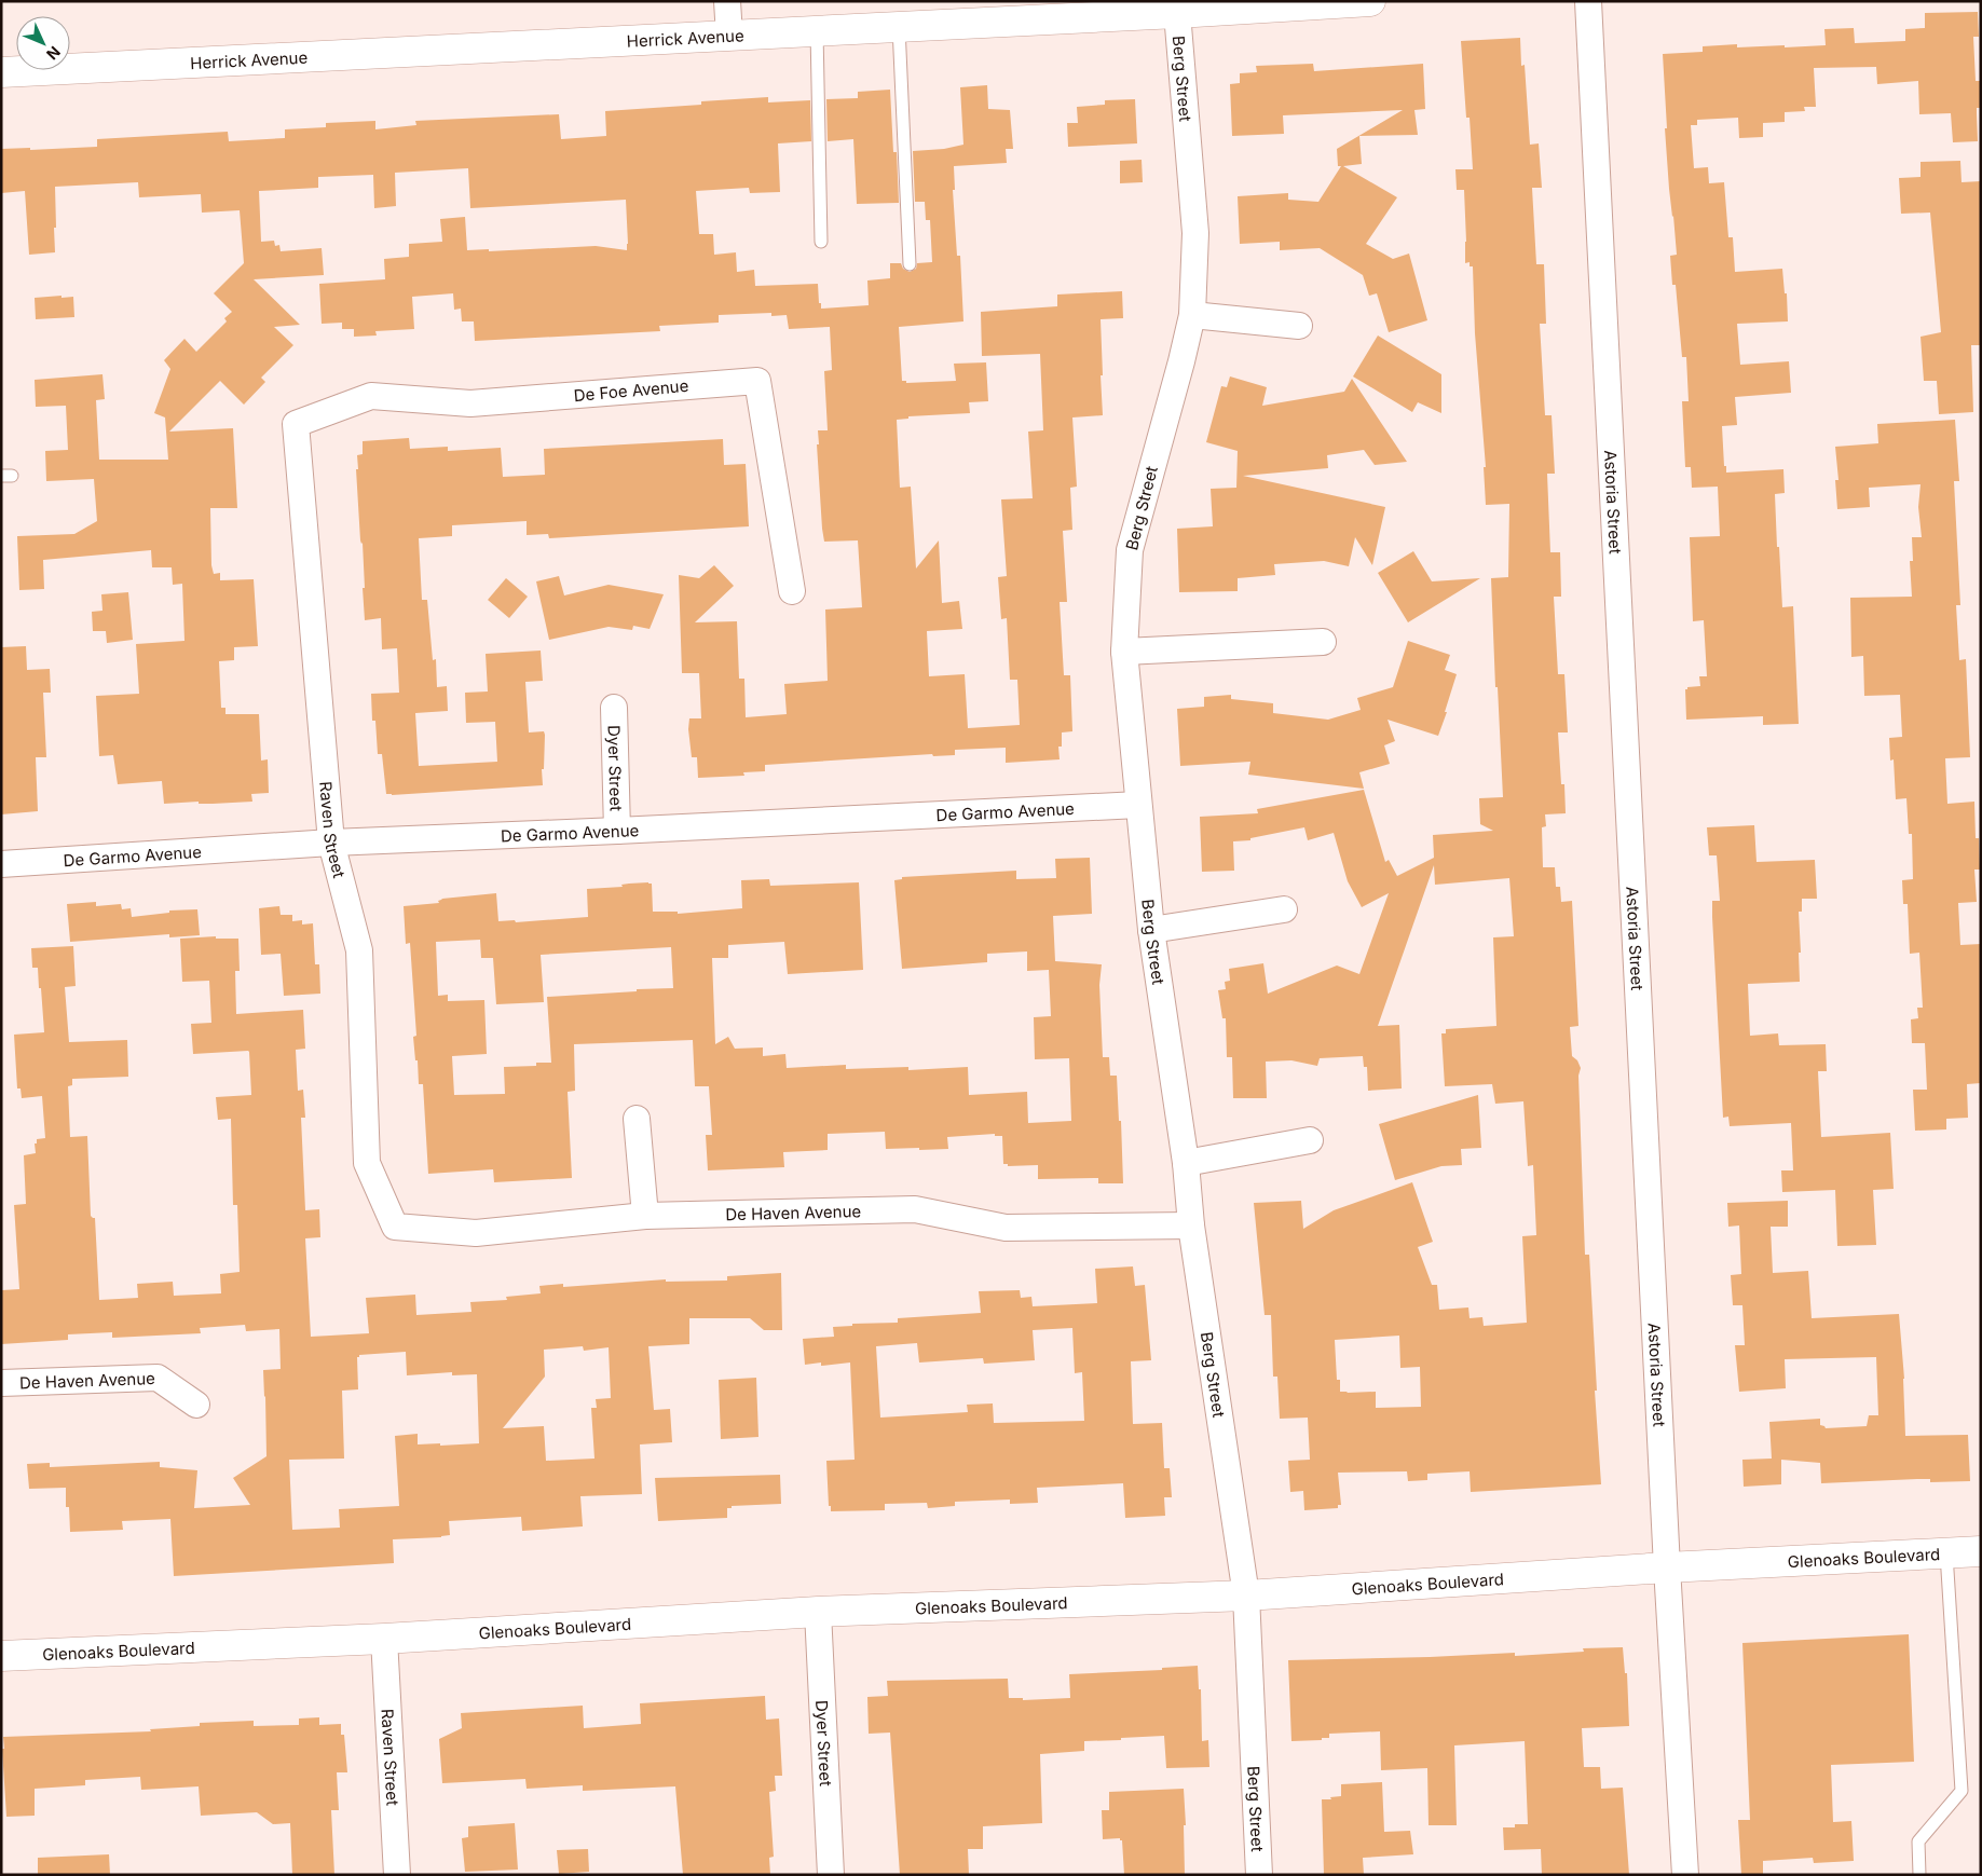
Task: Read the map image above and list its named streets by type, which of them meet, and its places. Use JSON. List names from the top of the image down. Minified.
{"streets":{"main road":["Herrick Avenue","Glenoaks Boulevard"],"street":["Berg Street","De Foe Avenue","Astoria Street","Dyer Street","De Garmo Avenue","Raven Street","De Haven Avenue"]},"crossings":[["Herrick Avenue","Berg Street"],["Berg Street","De Garmo Avenue"],["Berg Street","De Haven Avenue"],["Berg Street","Glenoaks Boulevard"],["De Foe Avenue","Raven Street"],["Astoria Street","Glenoaks Boulevard"],["Dyer Street","De Garmo Avenue"],["Dyer Street","Glenoaks Boulevard"],["De Garmo Avenue","Raven Street"],["Raven Street","De Haven Avenue"],["Raven Street","Glenoaks Boulevard"]],"north":"bottom right"}
